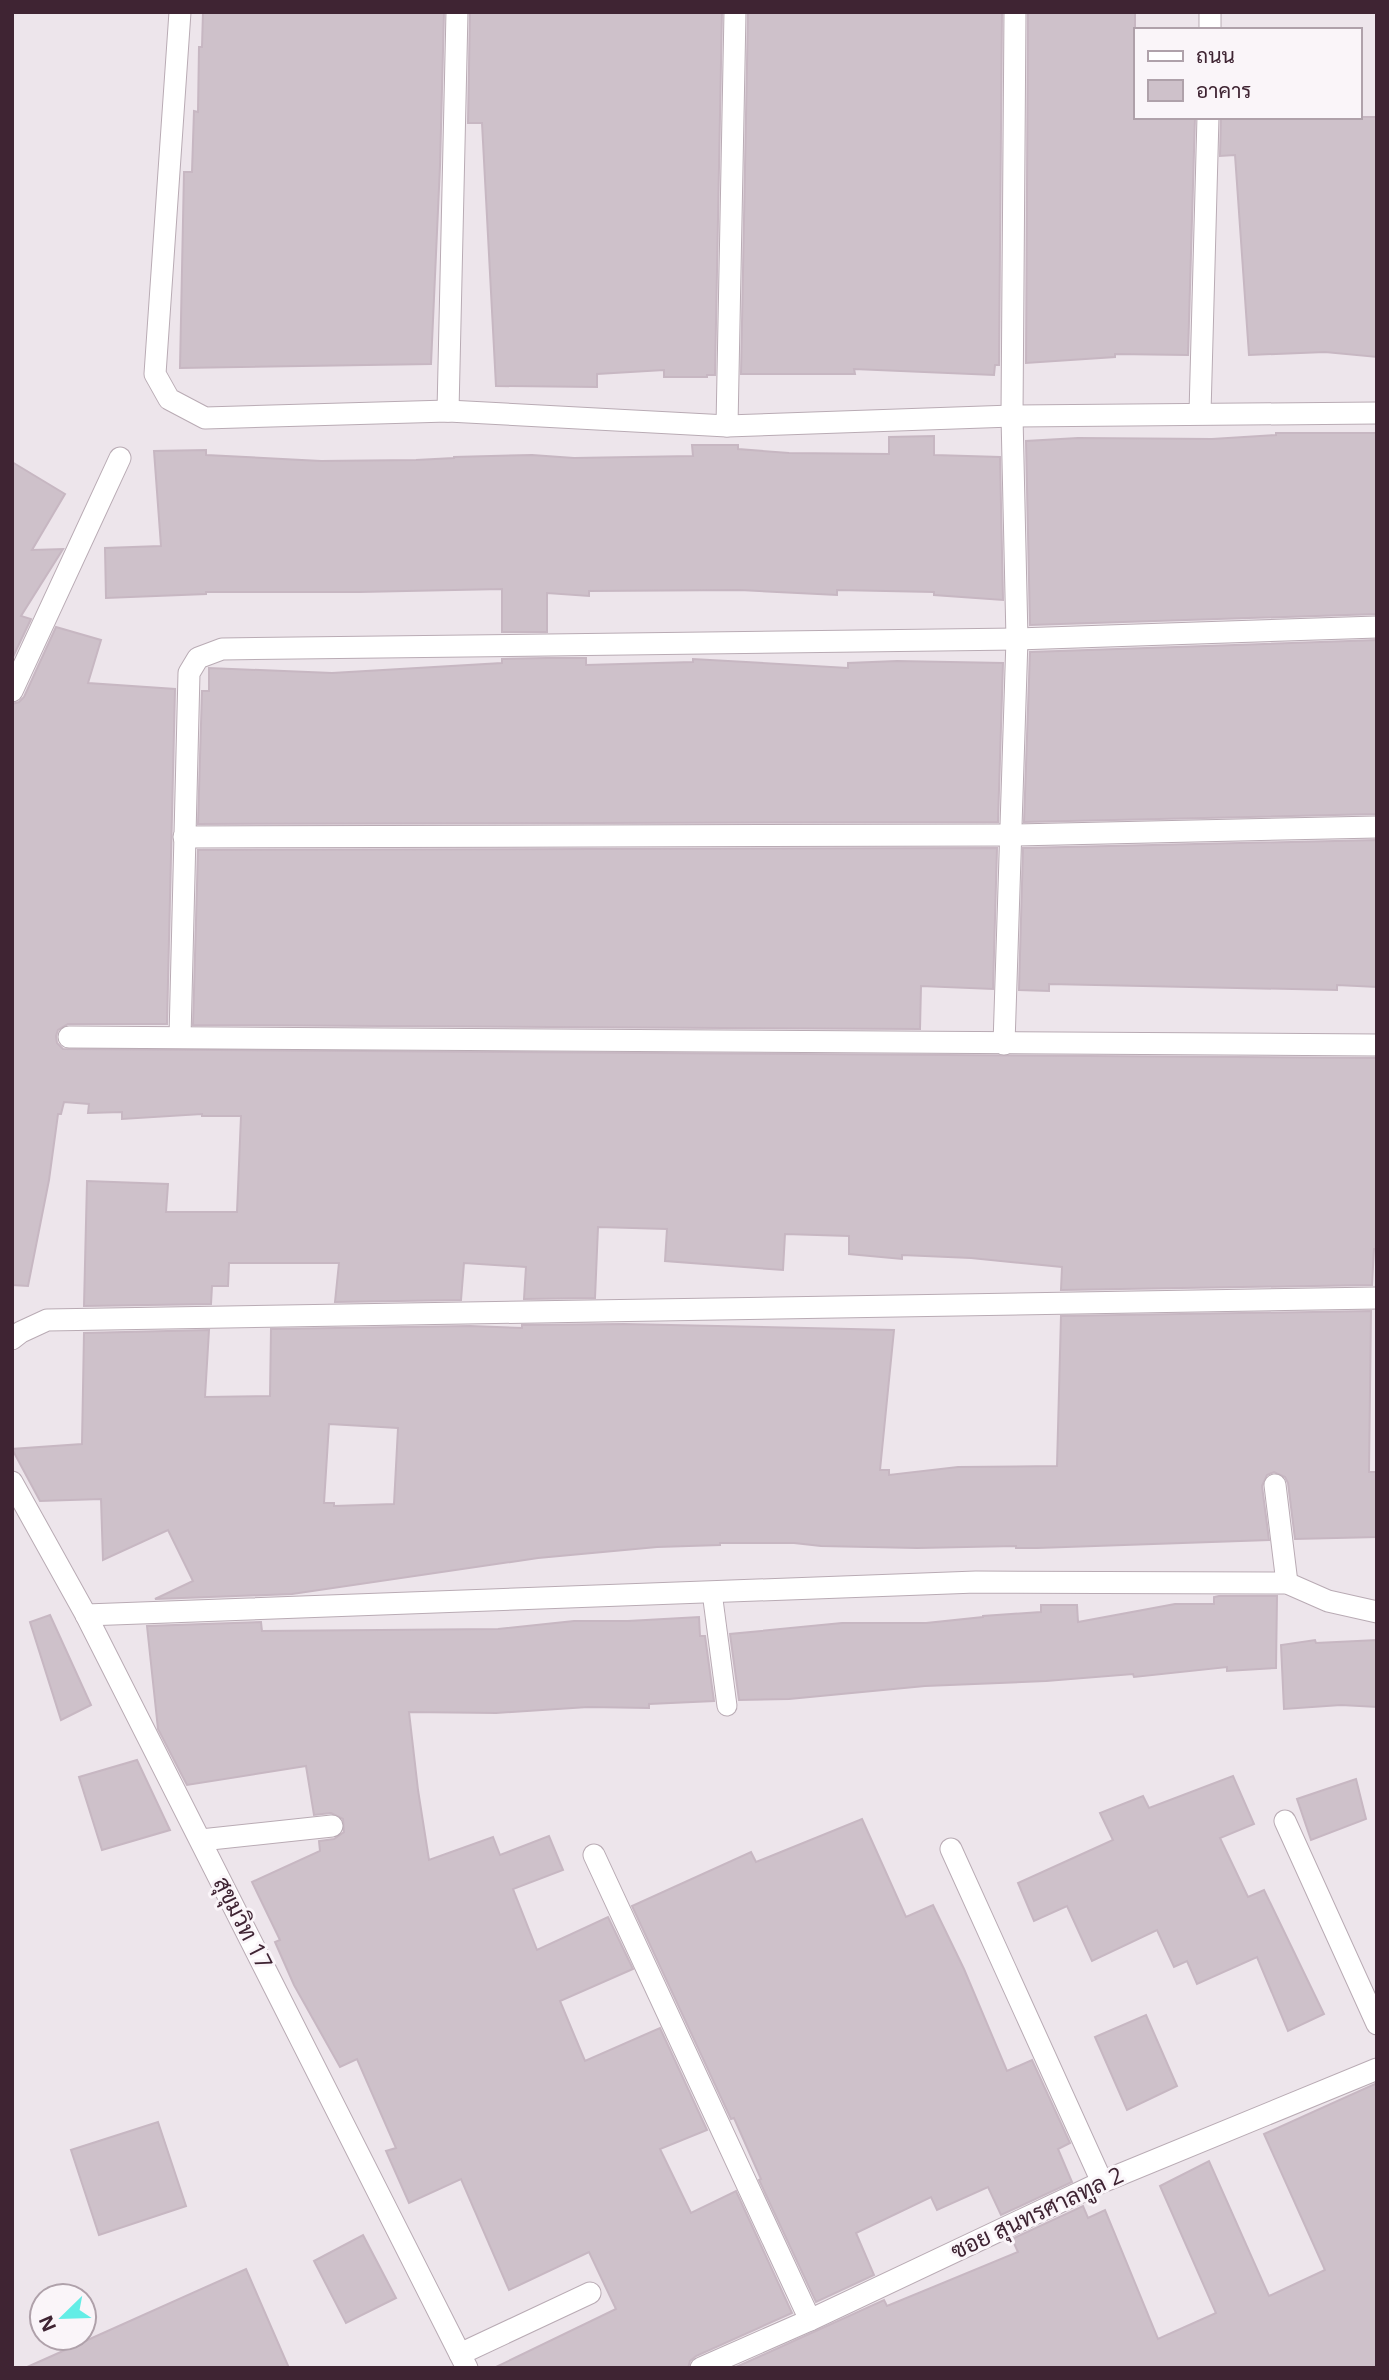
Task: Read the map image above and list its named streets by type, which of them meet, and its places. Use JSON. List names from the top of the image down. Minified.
{"streets":{"street":["สุขุมวิท 17","ซอย สุนทรศาลทูล 2"]},"legend":["ถนน","อาคาร"],"north":"bottom left"}
